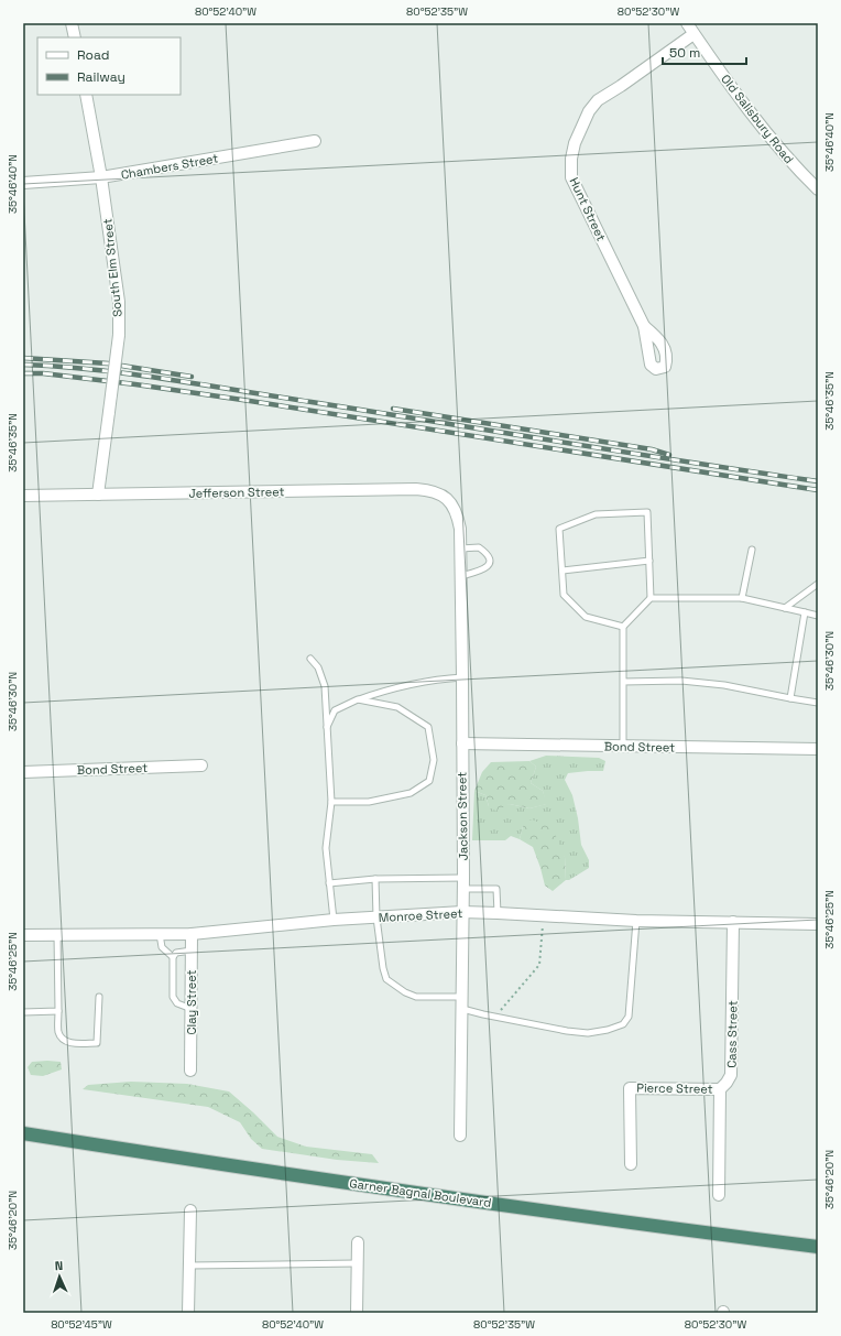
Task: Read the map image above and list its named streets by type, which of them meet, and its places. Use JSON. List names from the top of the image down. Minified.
{"streets":{"highway":["Garner Bagnal Boulevard"],"street":["Old Salisbury Road","Chambers Street","Hunt Street","South Elm Street","Jefferson Street","Bond Street","Jackson Street","Monroe Street","Clay Street","Cass Street","Pierce Street"]},"crossings":[["Old Salisbury Road","Hunt Street"],["Chambers Street","South Elm Street"],["South Elm Street","Jefferson Street"],["Jefferson Street","Jackson Street"],["Bond Street","Jackson Street"],["Jackson Street","Monroe Street"],["Monroe Street","Clay Street"],["Monroe Street","Cass Street"],["Cass Street","Pierce Street"]],"legend":["Road","Railway"],"scale_bar":"50 m","north":"top","coordinates":["80°52'40\"W","80°52'35\"W","80°52'30\"W","35°46'40\"N","35°46'35\"N","35°46'30\"N","35°46'25\"N","35°46'20\"N","80°52'45\"W"]}
